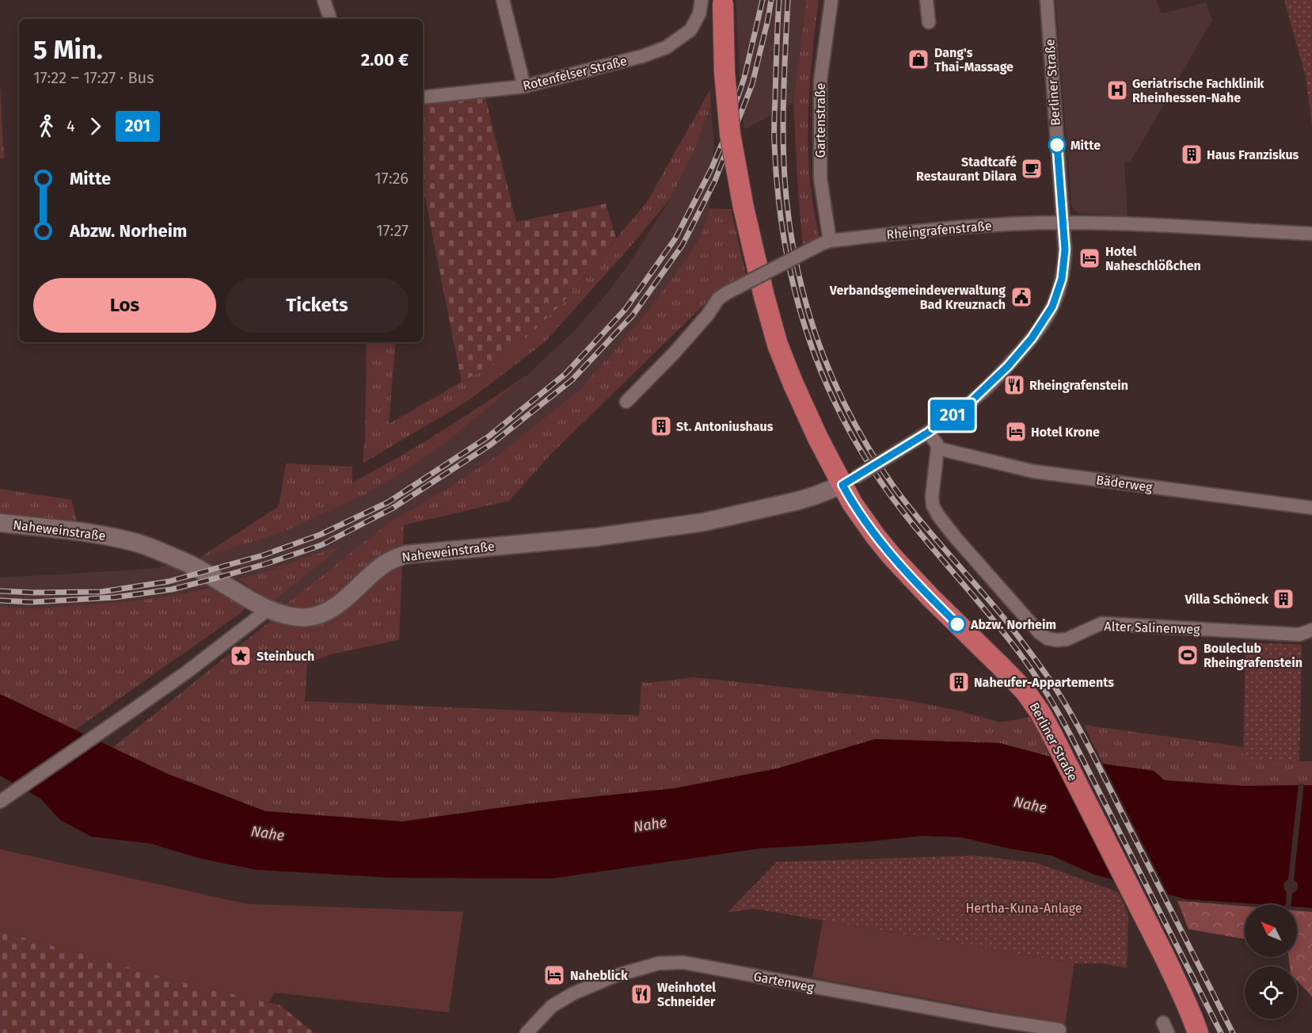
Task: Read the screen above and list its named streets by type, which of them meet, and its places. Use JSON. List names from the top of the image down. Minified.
{"streets":{"main road":["Berliner Straße","Naheweinstraße"],"street":["Rotenfelser Straße","Gartenstraße","Rheingrafenstraße","Bäderweg","Alter Salinenweg","Gartenweg"]},"crossings":[["Berliner Straße","Rheingrafenstraße"],["Berliner Straße","Naheweinstraße"],["Gartenstraße","Rheingrafenstraße"],["Bäderweg","Alter Salinenweg"]],"water":["Nahe"],"parks":["Hertha-Kuna-Anlage"],"places":{"shop":["Dang's Thai-Massage"],"hospital":["Geriatrische Fachklinik Rheinhessen-Nahe"],"other":["Mitte","Abzw. Norheim"],"building":["Haus Franziskus","St. Antoniushaus","Villa Schöneck","Naheufer-Appartements"],"cafe":["Stadtcafé Restaurant Dilara"],"hotel":["Hotel Naheschlößchen","Hotel Krone","Naheblick"],"public building":["Verbandsgemeindeverwaltung Bad Kreuznach"],"restaurant":["Rheingrafenstein","Weinhotel Schneider"],"sports":["Bouleclub Rheingrafenstein"],"place":["Steinbuch"]},"lines":["bus line 201"],"north":"top left","page":{"on_map":"201","heading":["5 Min.","17:22 – 17:27 · Bus","2.00 €"],"legs":["4","201"],"list":[{"name":"Mitte","value":"17:26"},{"name":"Abzw. Norheim","value":"17:27"}],"buttons":["Los","Tickets"]}}
